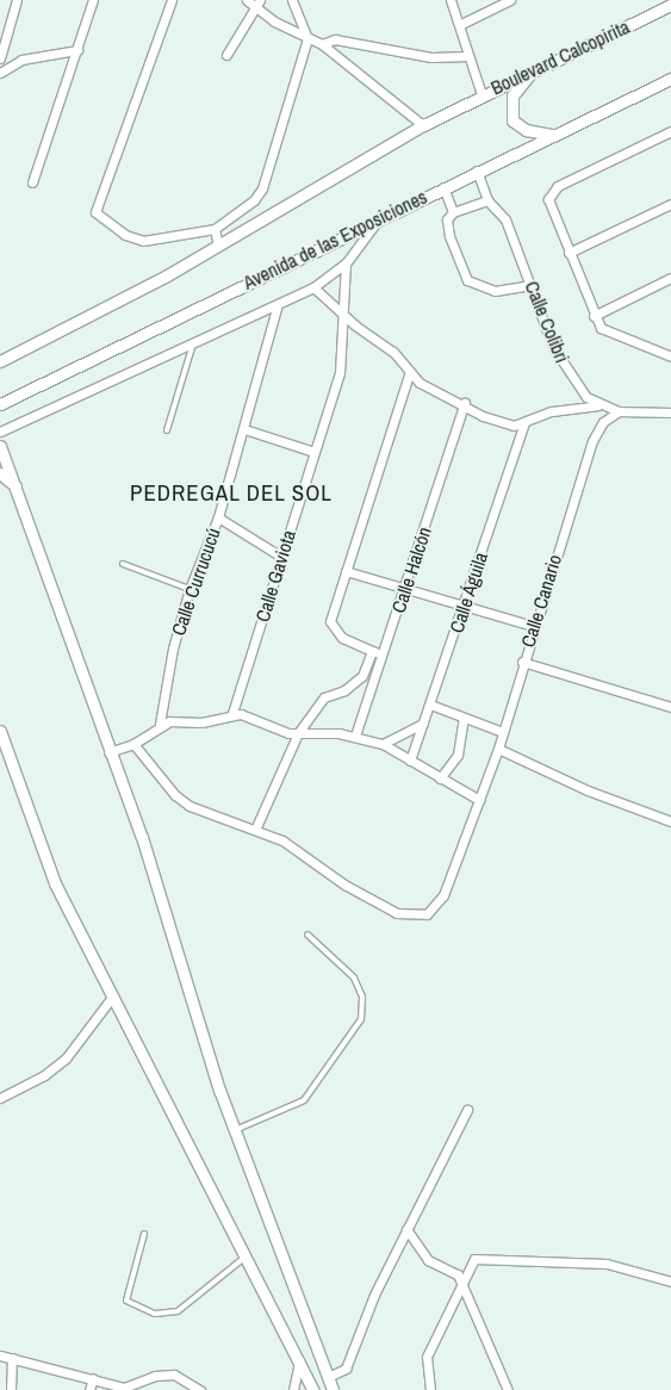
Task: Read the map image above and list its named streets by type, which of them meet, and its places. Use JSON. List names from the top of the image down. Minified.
{"streets":{"street":["Boulevard Calcopirita","Avenida de las Exposiciones","Calle Colibri","Calle Halcón","Calle Gaviota","Calle Currucucú","Calle Águila","Calle Canario"]},"crossings":[["Avenida de las Exposiciones","Calle Colibri"]],"districts":["PEDREGAL DEL SOL"]}
